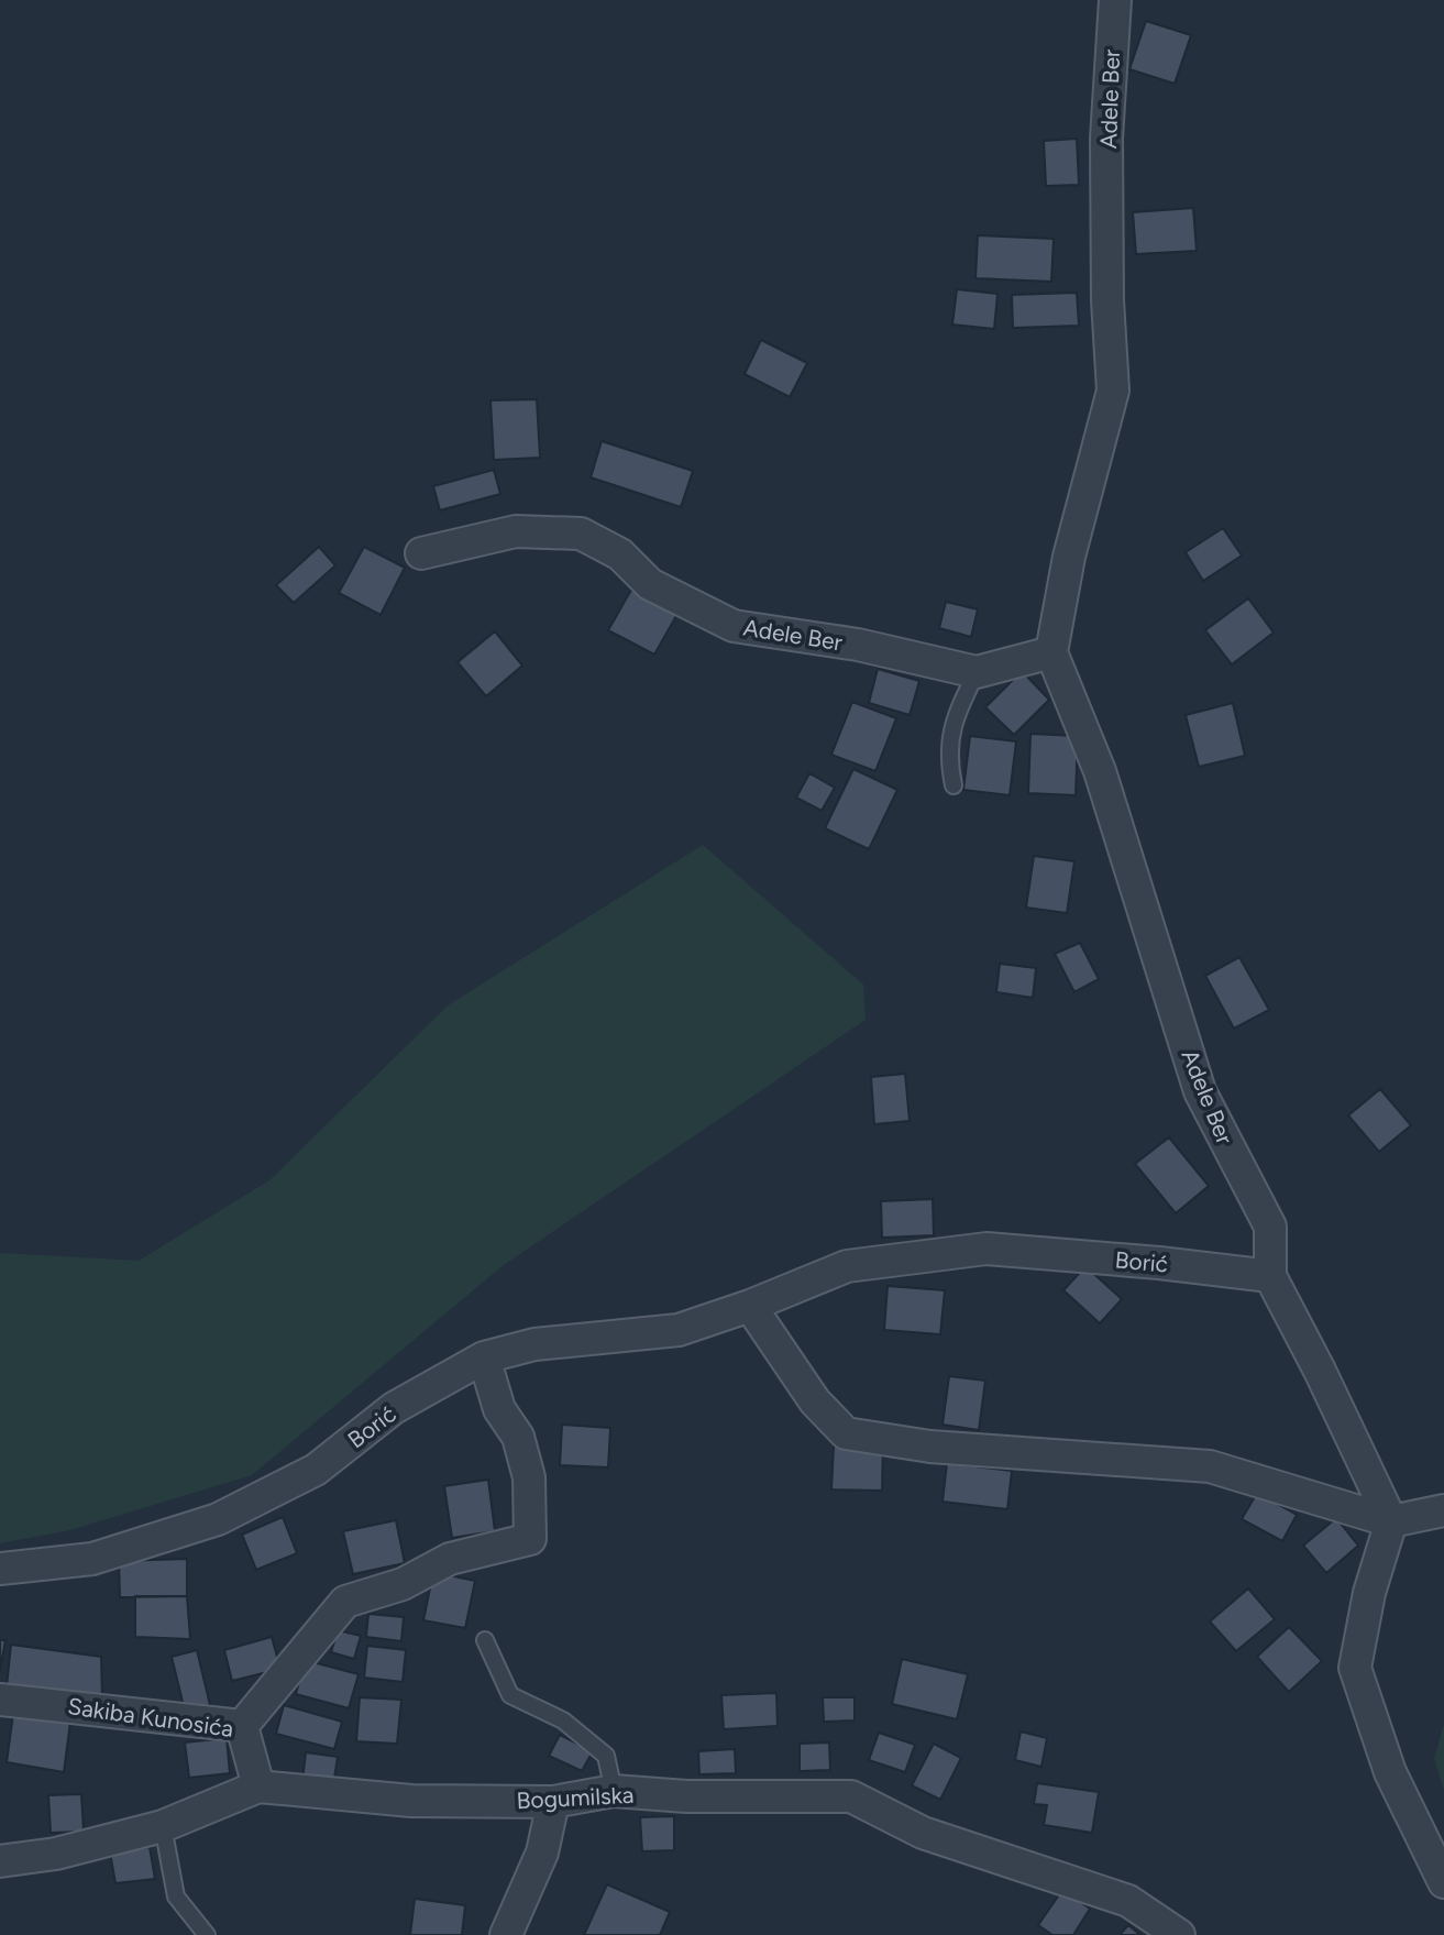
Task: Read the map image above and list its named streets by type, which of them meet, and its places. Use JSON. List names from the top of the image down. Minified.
{"streets":{"street":["Adele Ber","Borić","Sakiba Kunosića","Bogumilska"]},"crossings":[["Adele Ber","Borić"],["Sakiba Kunosića","Bogumilska"]]}
